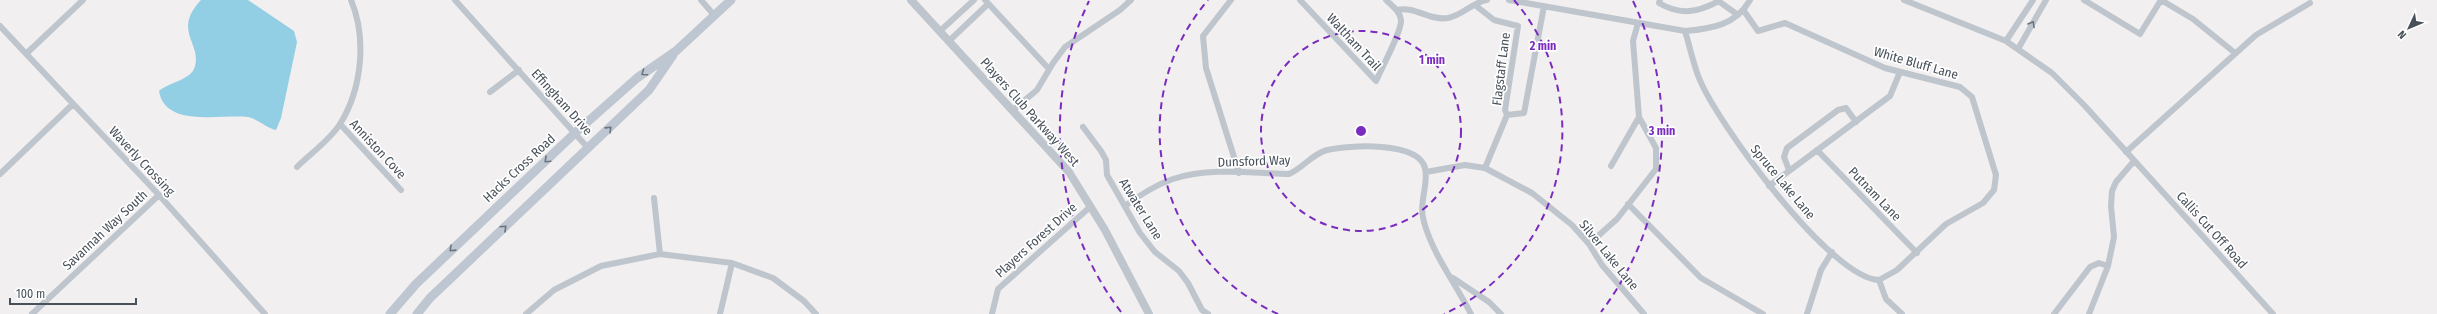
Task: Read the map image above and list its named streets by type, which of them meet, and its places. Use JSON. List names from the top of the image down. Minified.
{"streets":{"main road":["Hacks Cross Road"],"street":["Waltham Trail","White Bluff Lane","Flagstaff Lane","Effingham Drive","Players Club Parkway West","Anniston Cove","Waverly Crossing","Dunsford Way","Spruce Lake Lane","Putnam Lane","Atwater Lane","Savannah Way South","Callis Cut Off Road","Players Forest Drive","Silver Lake Lane"]},"crossings":[["White Bluff Lane","Spruce Lake Lane"],["White Bluff Lane","Putnam Lane"],["Effingham Drive","Hacks Cross Road"],["Players Club Parkway West","Players Forest Drive"],["Waverly Crossing","Savannah Way South"],["Dunsford Way","Atwater Lane"],["Dunsford Way","Silver Lake Lane"]],"scale_bar":"100 m","north":"bottom left","rings":["2 min","1 min","3 min"]}
